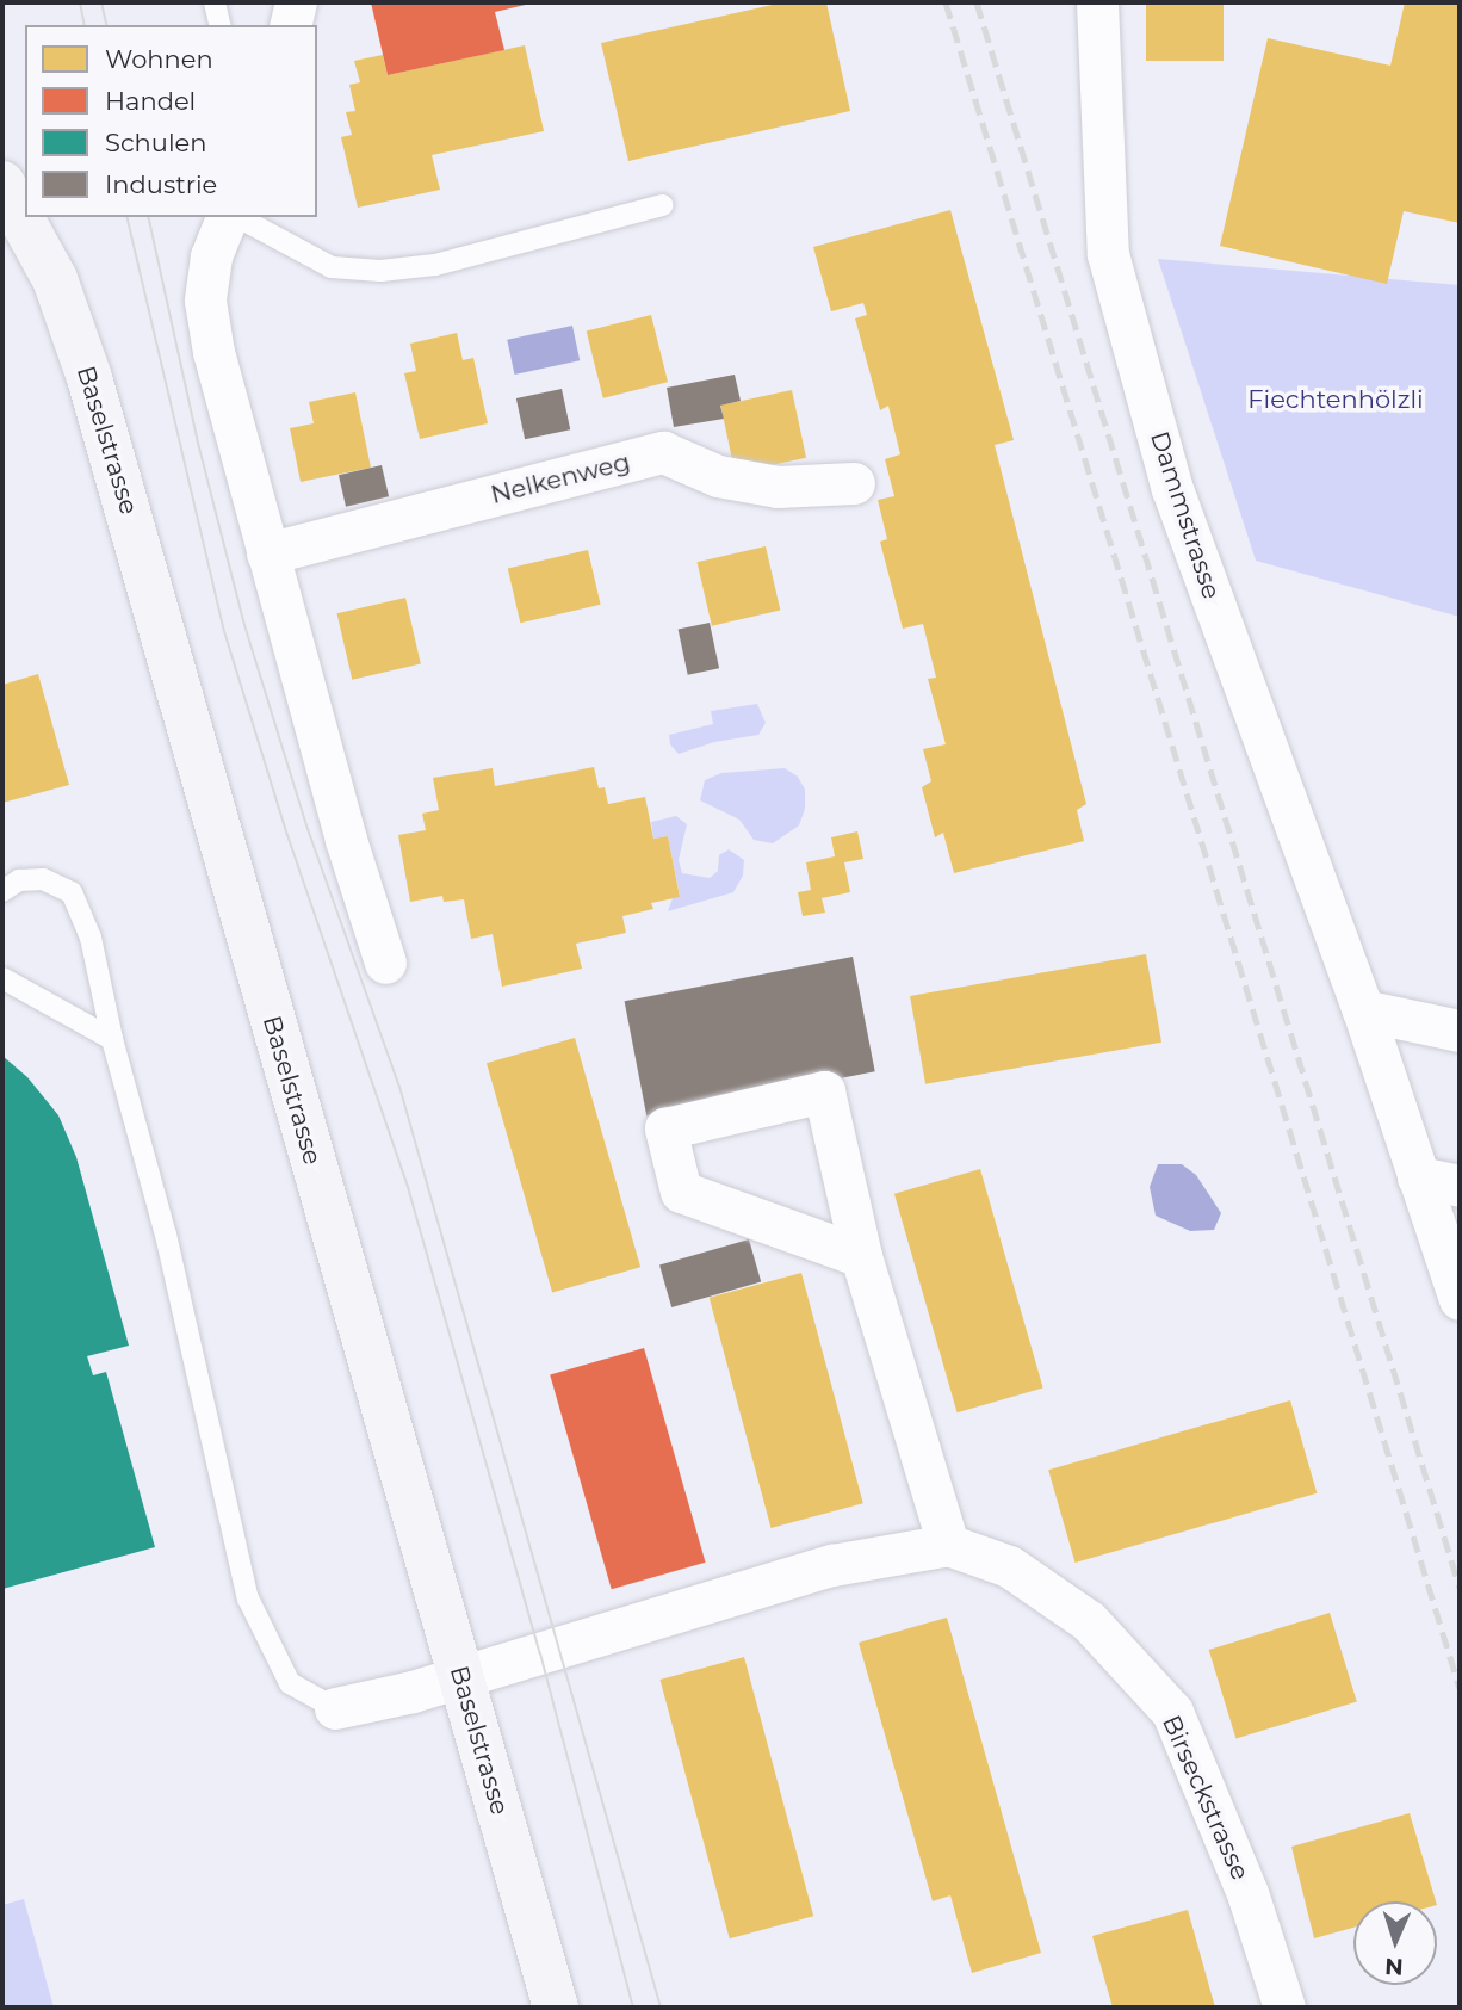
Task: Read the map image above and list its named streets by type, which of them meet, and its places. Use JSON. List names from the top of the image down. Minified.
{"streets":{"main road":["Baselstrasse"],"street":["Nelkenweg","Dammstrasse","Birseckstrasse"]},"crossings":[["Baselstrasse","Birseckstrasse"]],"parks":["Fiechtenhölzli"],"legend":["Wohnen","Handel","Schulen","Industrie"],"north":"bottom"}
